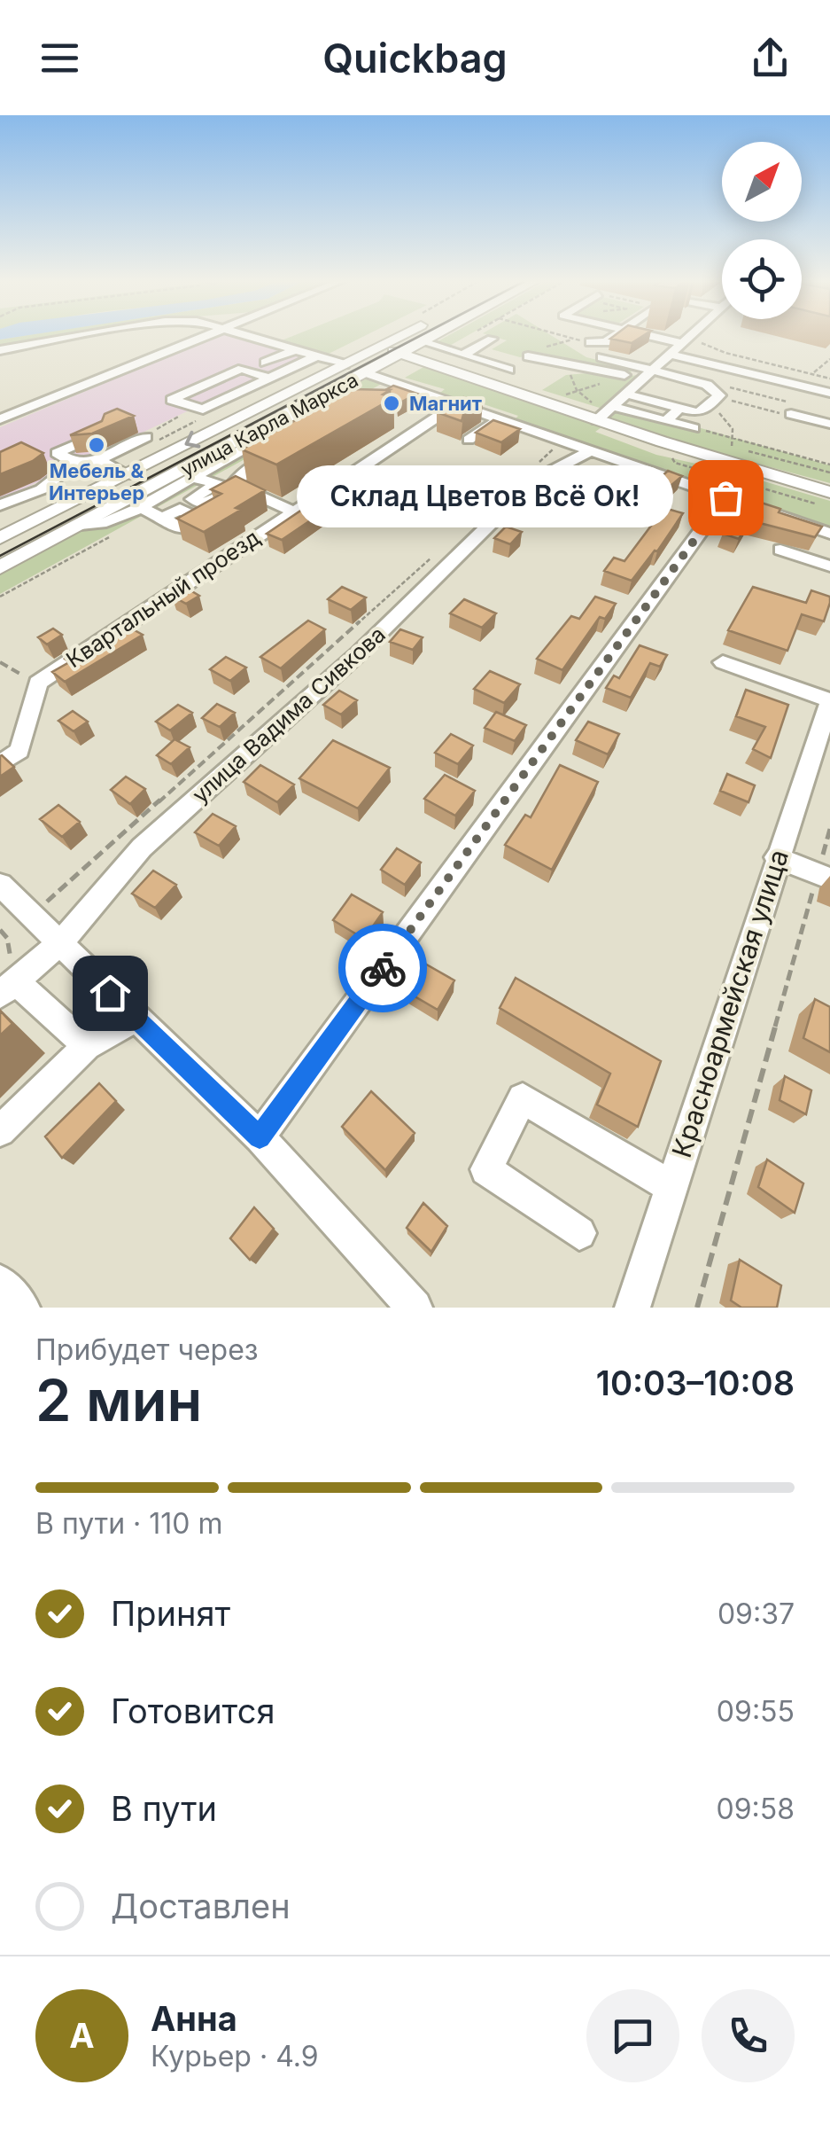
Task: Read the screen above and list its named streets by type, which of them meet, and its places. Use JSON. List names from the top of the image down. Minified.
{"streets":{"main road":["улица Карла Маркса"],"street":["Квартальный проезд","улица Вадима Сивкова","Красноармейская улица"]},"places":["Магнит","Мебель & Интерьер","Склад Цветов Всё Ок!"],"north":"top right","page":{"header":"Quickbag","bubble":"Склад Цветов Всё Ок!","heading":["2 мин","Прибудет через","10:03–10:08"],"panel":["Анна","Курьер · 4.9"],"bar":"В пути · 110 m","list":[["Принят","09:37"],["Готовится","09:55"],["В пути","09:58"],"Доставлен"],"round":"А"}}
